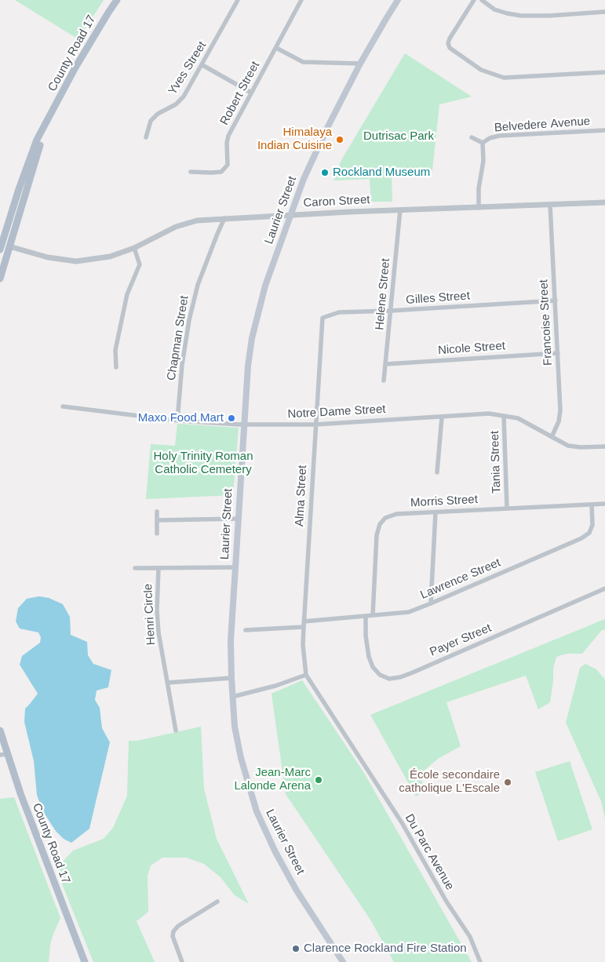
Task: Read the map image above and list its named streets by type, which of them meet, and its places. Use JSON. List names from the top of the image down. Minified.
{"streets":{"main road":["County Road 17","Laurier Street"],"street":["Yves Street","Robert Street","Belvedere Avenue","Caron Street","Helene Street","Gilles Street","Francoise Street","Chapman Street","Nicole Street","Notre Dame Street","Tania Street","Alma Street","Morris Street","Lawrence Street","Henri Circle","Payer Street","Du Parc Avenue"]},"crossings":[["County Road 17","Caron Street"],["Belvedere Avenue","Caron Street"],["Caron Street","Laurier Street"],["Caron Street","Helene Street"],["Caron Street","Francoise Street"],["Caron Street","Chapman Street"],["Laurier Street","Notre Dame Street"],["Laurier Street","Henri Circle"],["Helene Street","Gilles Street"],["Helene Street","Nicole Street"],["Gilles Street","Francoise Street"],["Gilles Street","Alma Street"],["Francoise Street","Nicole Street"],["Francoise Street","Notre Dame Street"],["Chapman Street","Notre Dame Street"],["Notre Dame Street","Tania Street"],["Notre Dame Street","Alma Street"],["Tania Street","Morris Street"],["Alma Street","Lawrence Street"],["Alma Street","Du Parc Avenue"],["Morris Street","Lawrence Street"],["Lawrence Street","Payer Street"]],"parks":["Dutrisac Park","Holy Trinity Roman Catholic Cemetery"],"places":["Himalaya Indian Cuisine","Rockland Museum","Maxo Food Mart","Jean-Marc Lalonde Arena","École secondaire catholique L'Escale","Clarence Rockland Fire Station"]}
